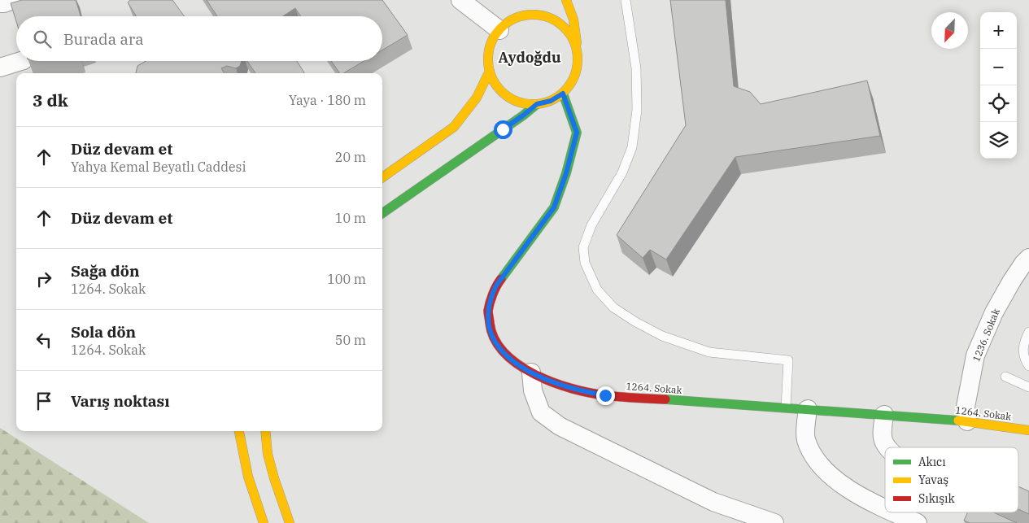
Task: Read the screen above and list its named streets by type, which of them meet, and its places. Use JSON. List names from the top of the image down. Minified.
{"streets":{"main road":["1264. Sokak"],"street":["1236. Sokak"]},"crossings":[["1236. Sokak","1264. Sokak"]],"districts":["Aydoğdu"],"legend":["Akıcı","Yavaş","Sıkışık"],"north":"bottom left","page":{"map_buttons":["+","−"],"search":"Burada ara","heading":["3 dk","Yaya · 180 m"],"list":[["Düz devam et","Yahya Kemal Beyatlı Caddesi","20 m"],["Düz devam et","10 m"],["Sağa dön","1264. Sokak","100 m"],["Sola dön","1264. Sokak","50 m"],"Varış noktası"]}}
